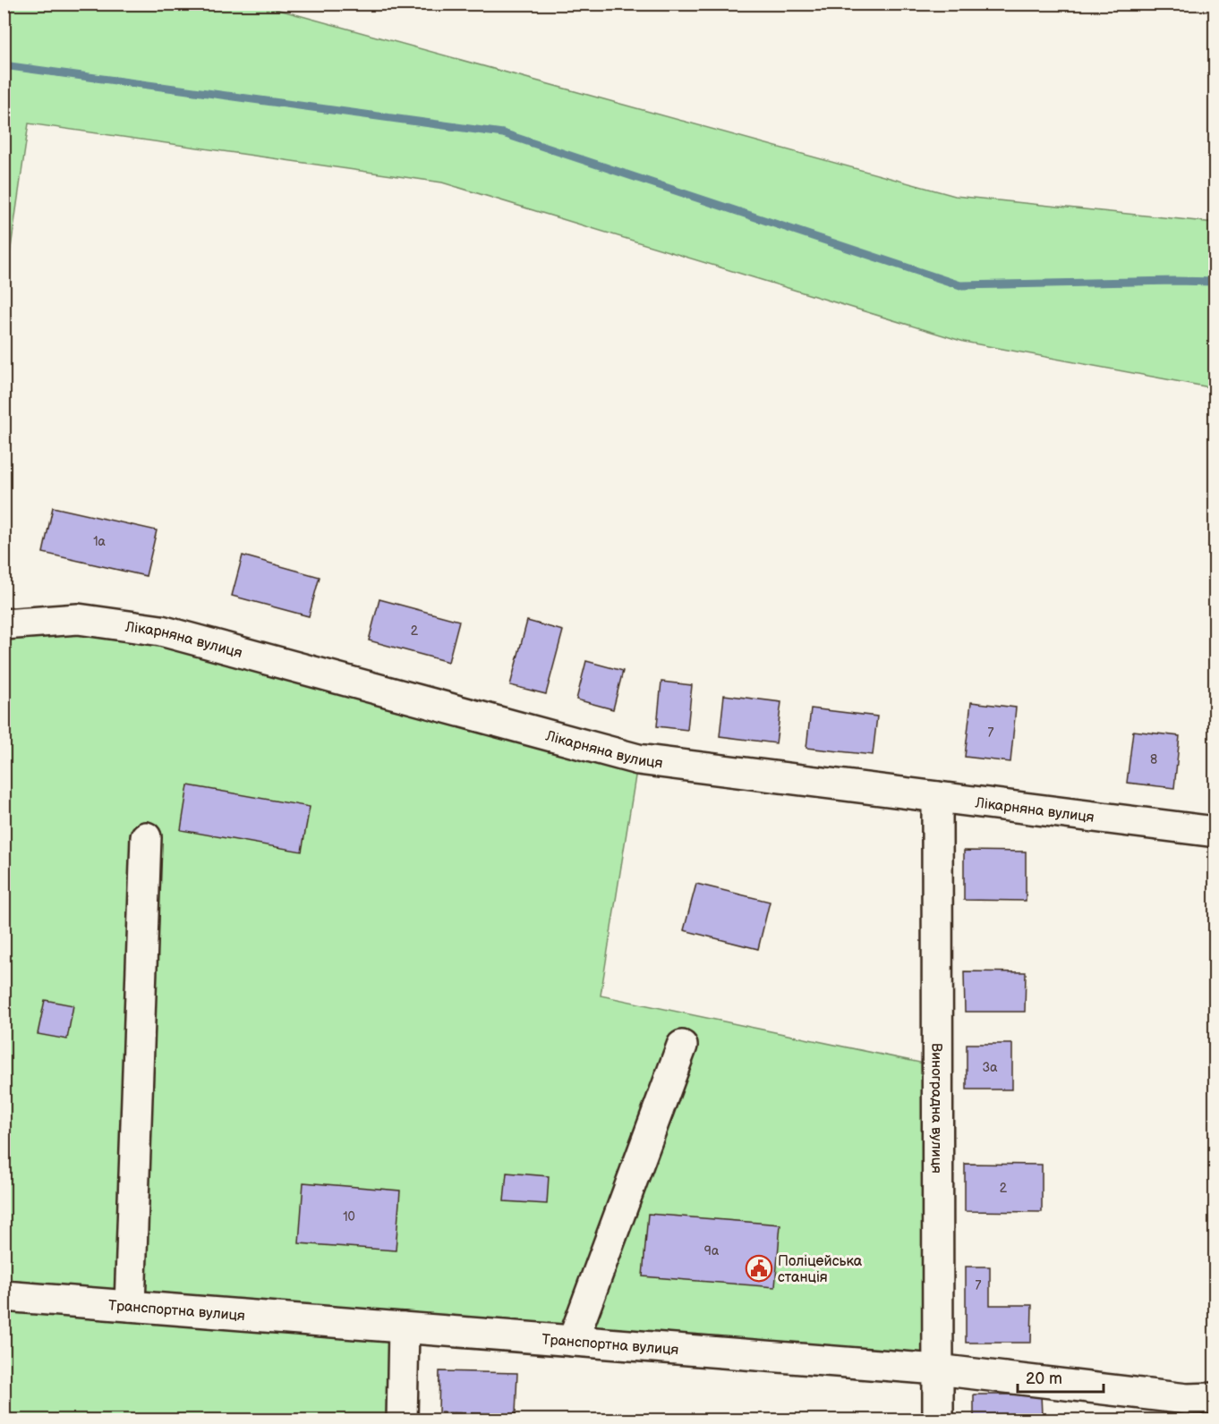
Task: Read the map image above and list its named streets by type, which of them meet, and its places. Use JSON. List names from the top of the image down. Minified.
{"streets":{"street":["Лікарняна вулиця","Виноградна вулиця","Транспортна вулиця"]},"crossings":[["Лікарняна вулиця","Виноградна вулиця"],["Виноградна вулиця","Транспортна вулиця"]],"places":{"public building":["Поліцейська станція"]},"house_numbers":["1а","2","7","8","3а","2","10","9а","7"],"scale_bar":"20 m"}
